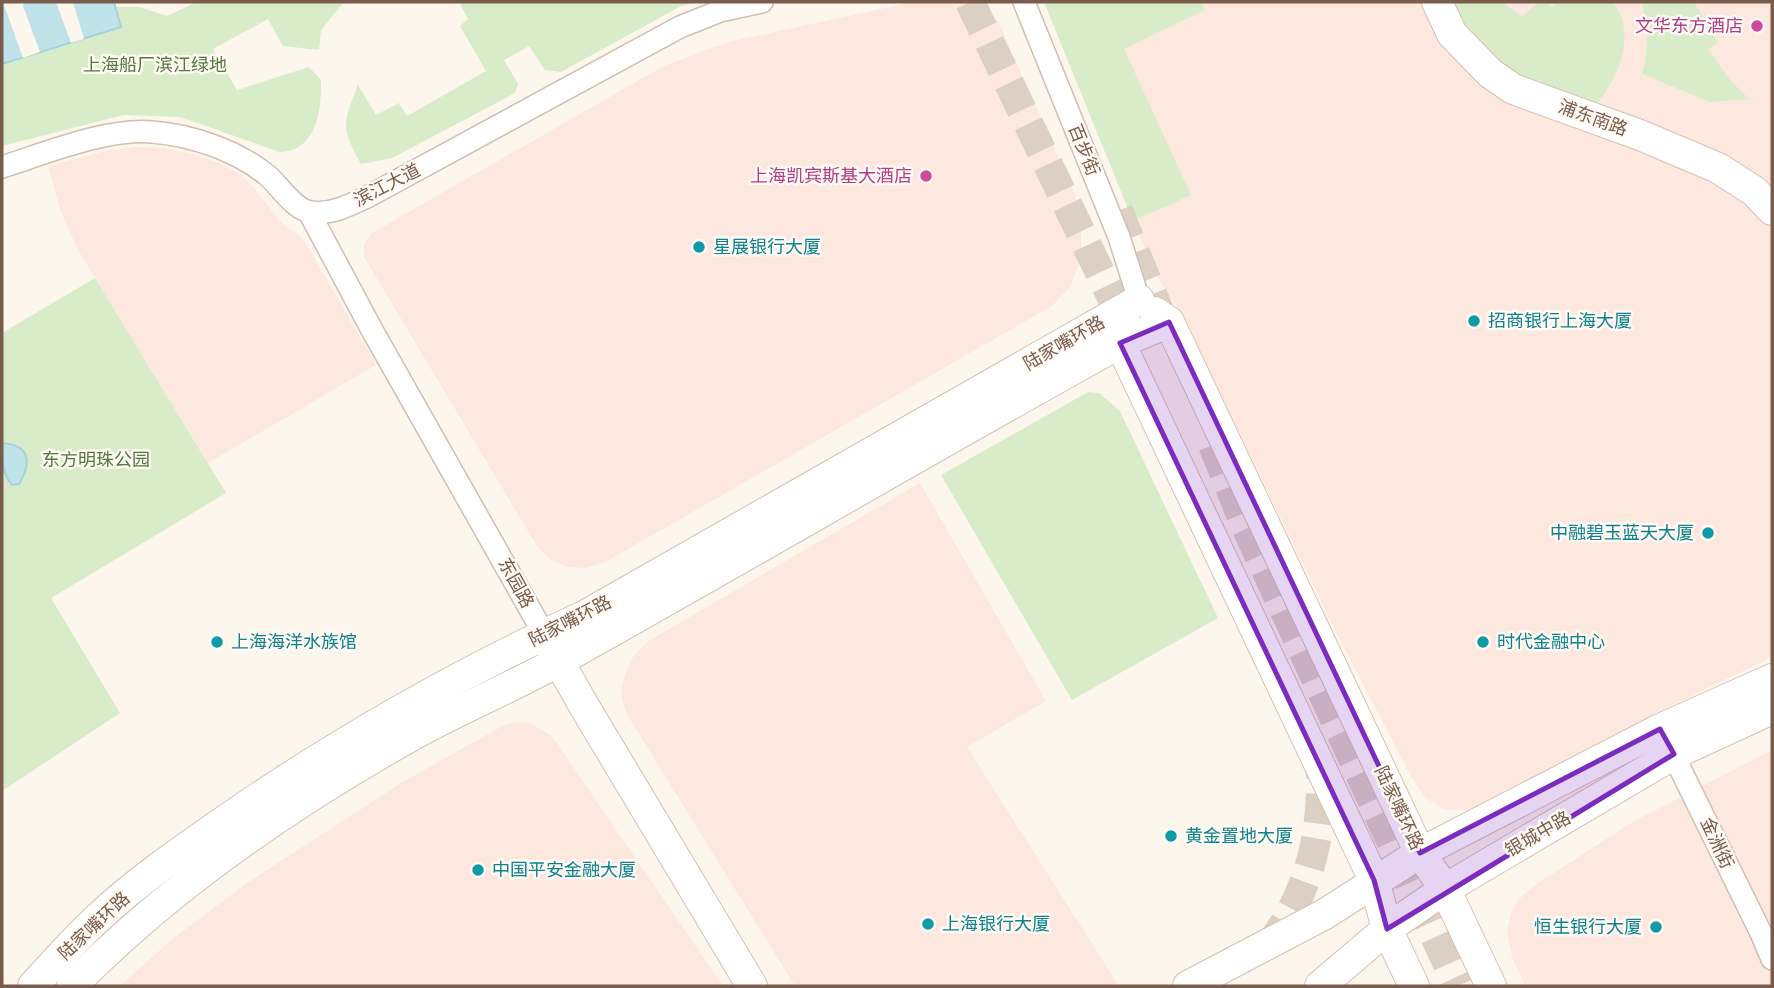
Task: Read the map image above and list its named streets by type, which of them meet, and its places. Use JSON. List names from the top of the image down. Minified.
{"streets":{"main road":["浦东南路","陆家嘴环路","东园路","银城中路"],"street":["百步街","滨江大道","金洲街"]},"crossings":[["百步街","陆家嘴环路"],["滨江大道","东园路"],["陆家嘴环路","东园路"],["陆家嘴环路","银城中路"],["银城中路","金洲街"]],"parks":["上海船厂滨江绿地","东方明珠公园"],"places":["文华东方酒店","上海凯宾斯基大酒店","星展银行大厦","招商银行上海大厦","中融碧玉蓝天大厦","上海海洋水族馆","时代金融中心","黄金置地大厦","中国平安金融大厦","上海银行大厦","恒生银行大厦"]}
